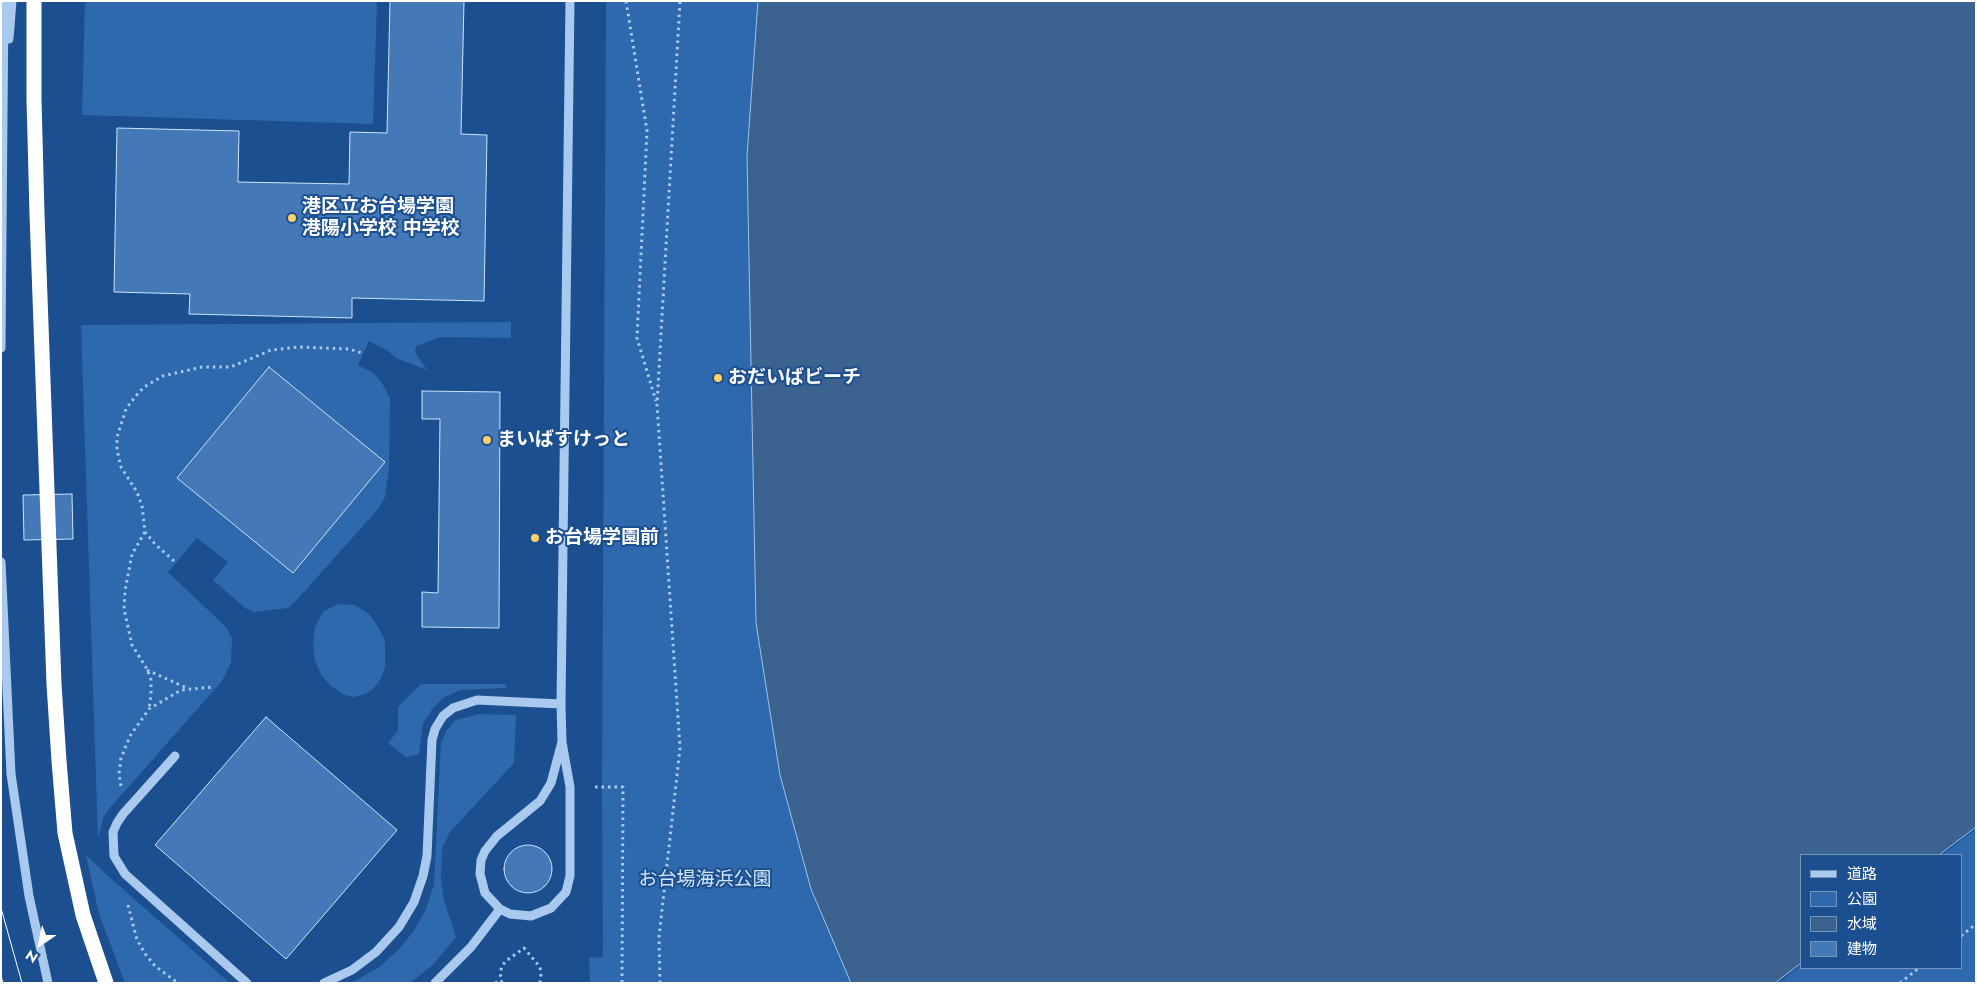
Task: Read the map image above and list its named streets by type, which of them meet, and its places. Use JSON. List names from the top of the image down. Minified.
{"parks":["お台場海浜公園"],"places":["港区立お台場学園 港陽小学校 中学校","おだいばビーチ","まいばすけっと","お台場学園前"],"legend":["道路","公園","水域","建物"],"north":"bottom left"}
